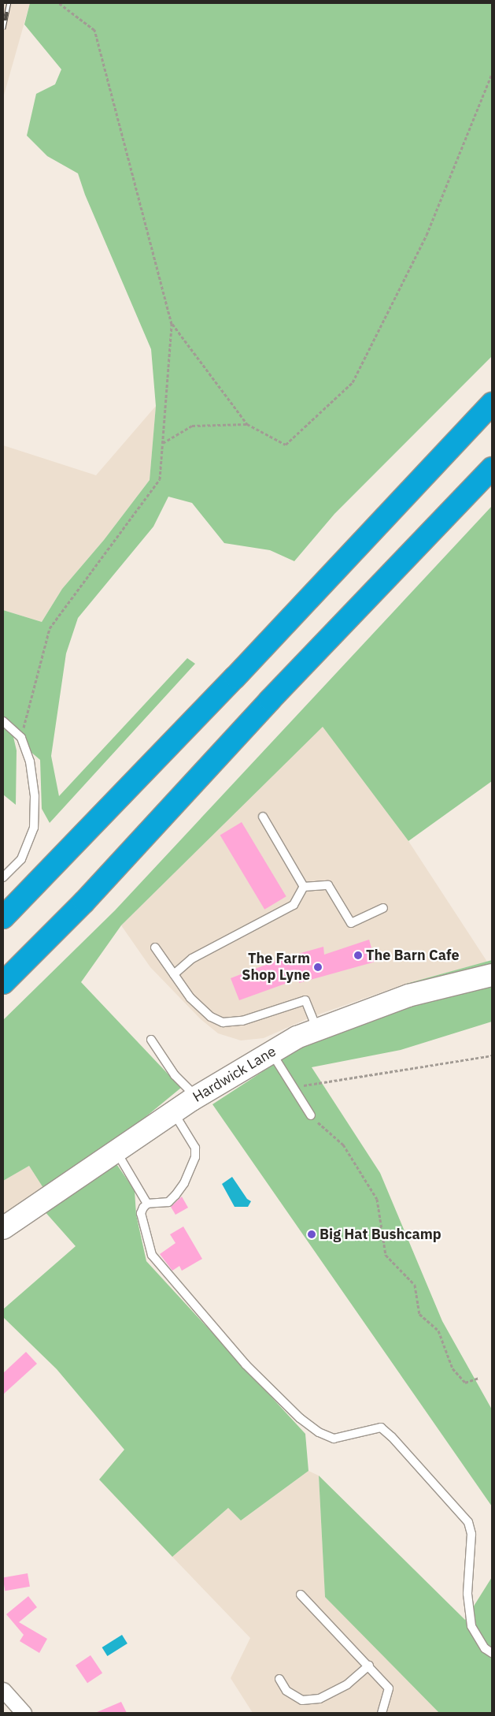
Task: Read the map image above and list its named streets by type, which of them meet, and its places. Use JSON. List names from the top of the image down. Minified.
{"streets":{"street":["Hardwick Lane"]},"places":["The Barn Cafe","The Farm Shop Lyne","Big Hat Bushcamp"]}
